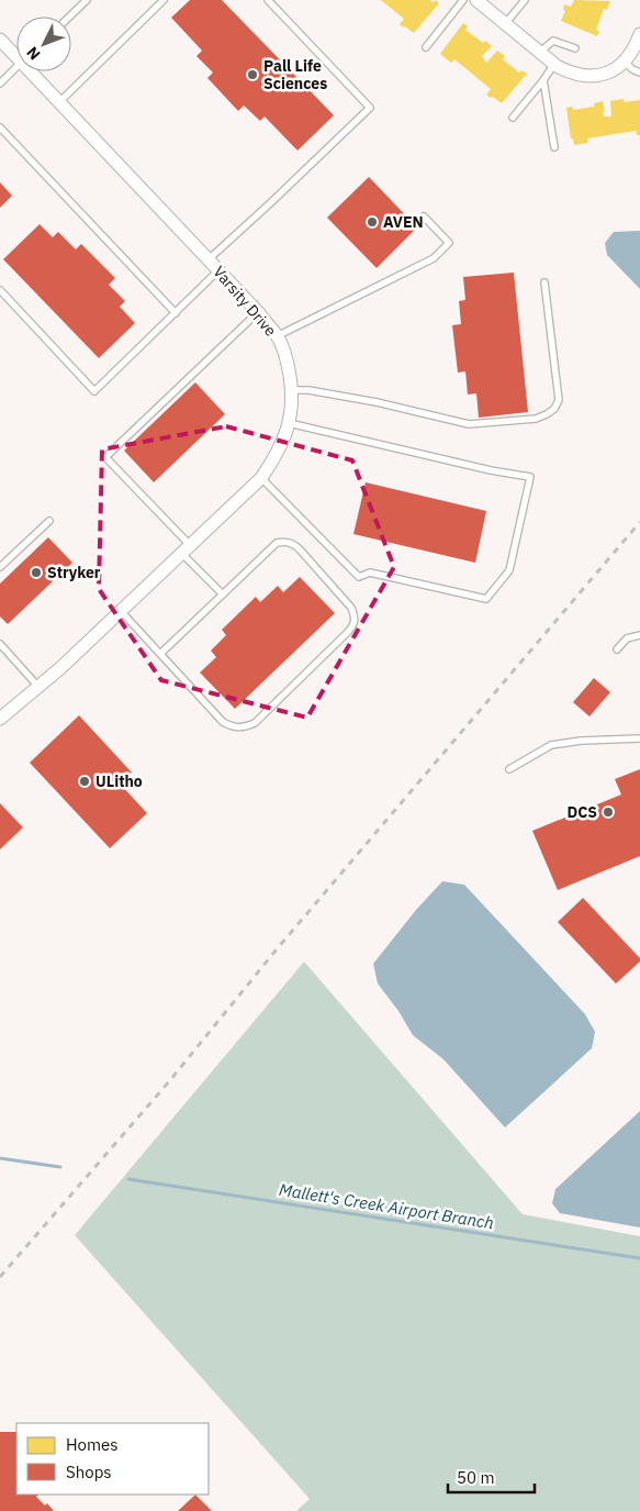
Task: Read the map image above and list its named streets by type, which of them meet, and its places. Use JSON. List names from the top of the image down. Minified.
{"streets":{"street":["Varsity Drive"]},"water":["Mallett's Creek Airport Branch"],"places":["Pall Life Sciences","AVEN","Stryker","ULitho","DCS"],"legend":["Homes","Shops"],"scale_bar":"50 m","north":"bottom left"}
